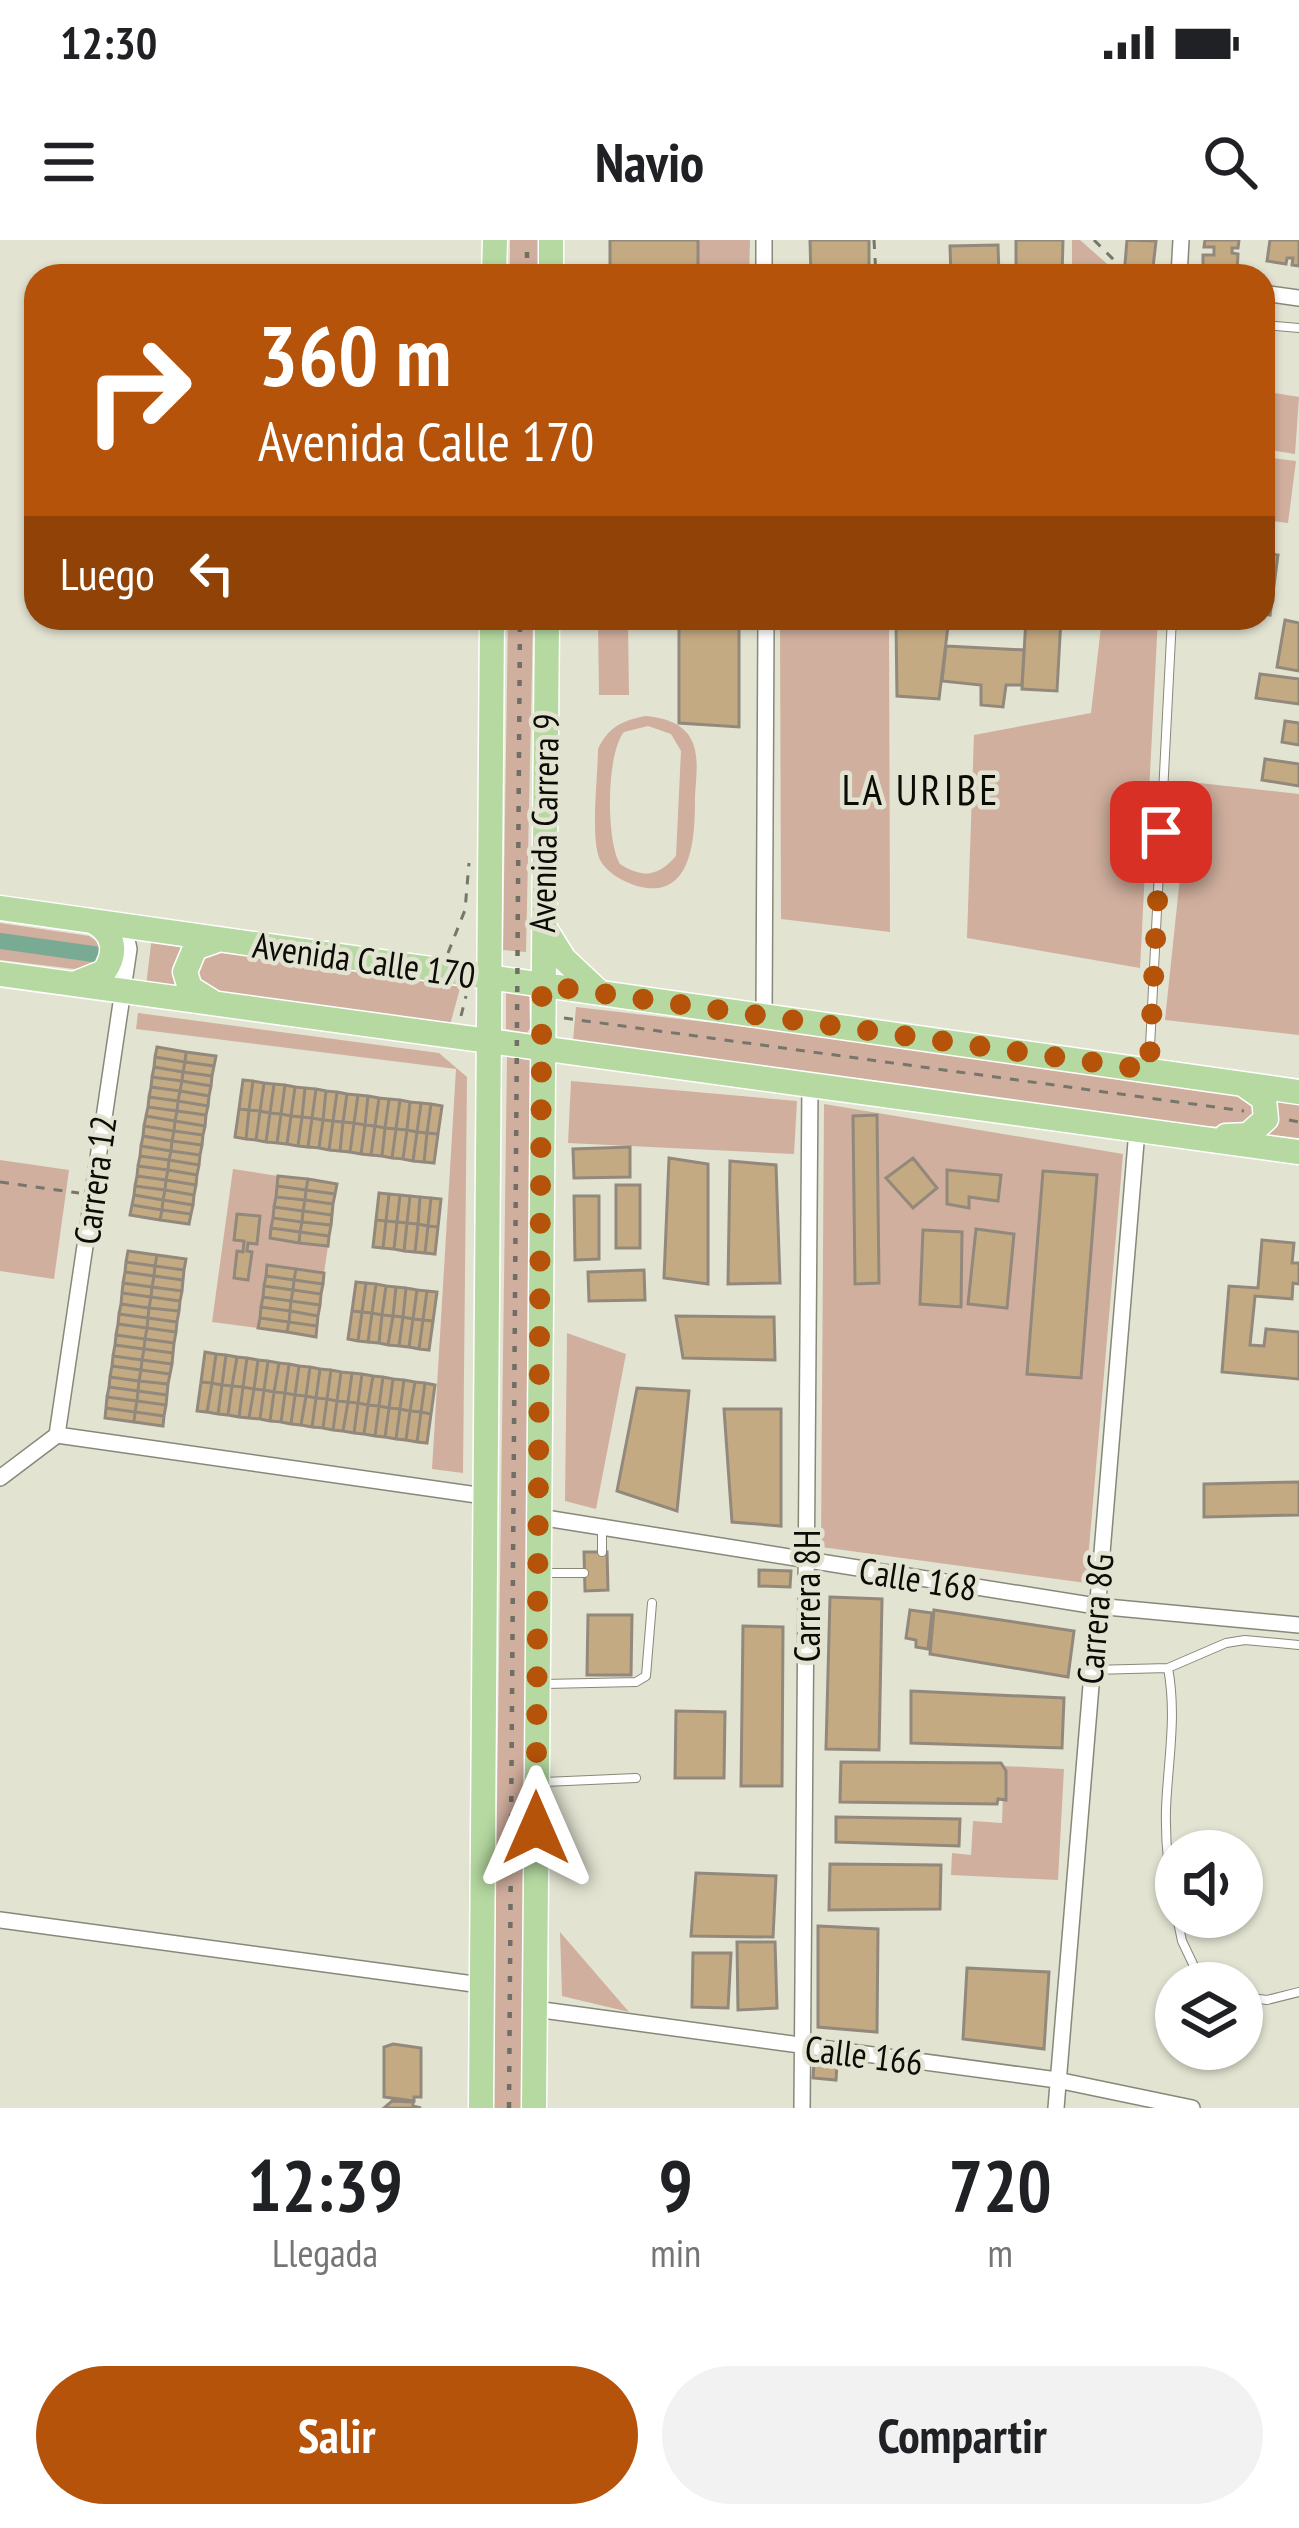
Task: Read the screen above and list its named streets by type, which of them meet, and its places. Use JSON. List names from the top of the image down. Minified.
{"streets":{"main road":["Avenida Carrera 9","Avenida Calle 170"],"street":["Carrera 12","Calle 168","Carrera 8H","Carrera 8G","Calle 166"]},"crossings":[["Avenida Carrera 9","Avenida Calle 170"],["Avenida Carrera 9","Calle 168"],["Avenida Carrera 9","Calle 166"],["Avenida Calle 170","Carrera 12"],["Avenida Calle 170","Carrera 8H"],["Avenida Calle 170","Carrera 8G"],["Calle 168","Carrera 8H"],["Calle 168","Carrera 8G"],["Carrera 8H","Calle 166"],["Carrera 8G","Calle 166"]],"districts":["LA URIBE"],"page":{"status":"12:30","header":"Navio","turn":["360 m","Avenida Calle 170"],"then":"Luego","eta":["12:39","Llegada","9","min","720","m"],"buttons":["Salir","Compartir"]}}
